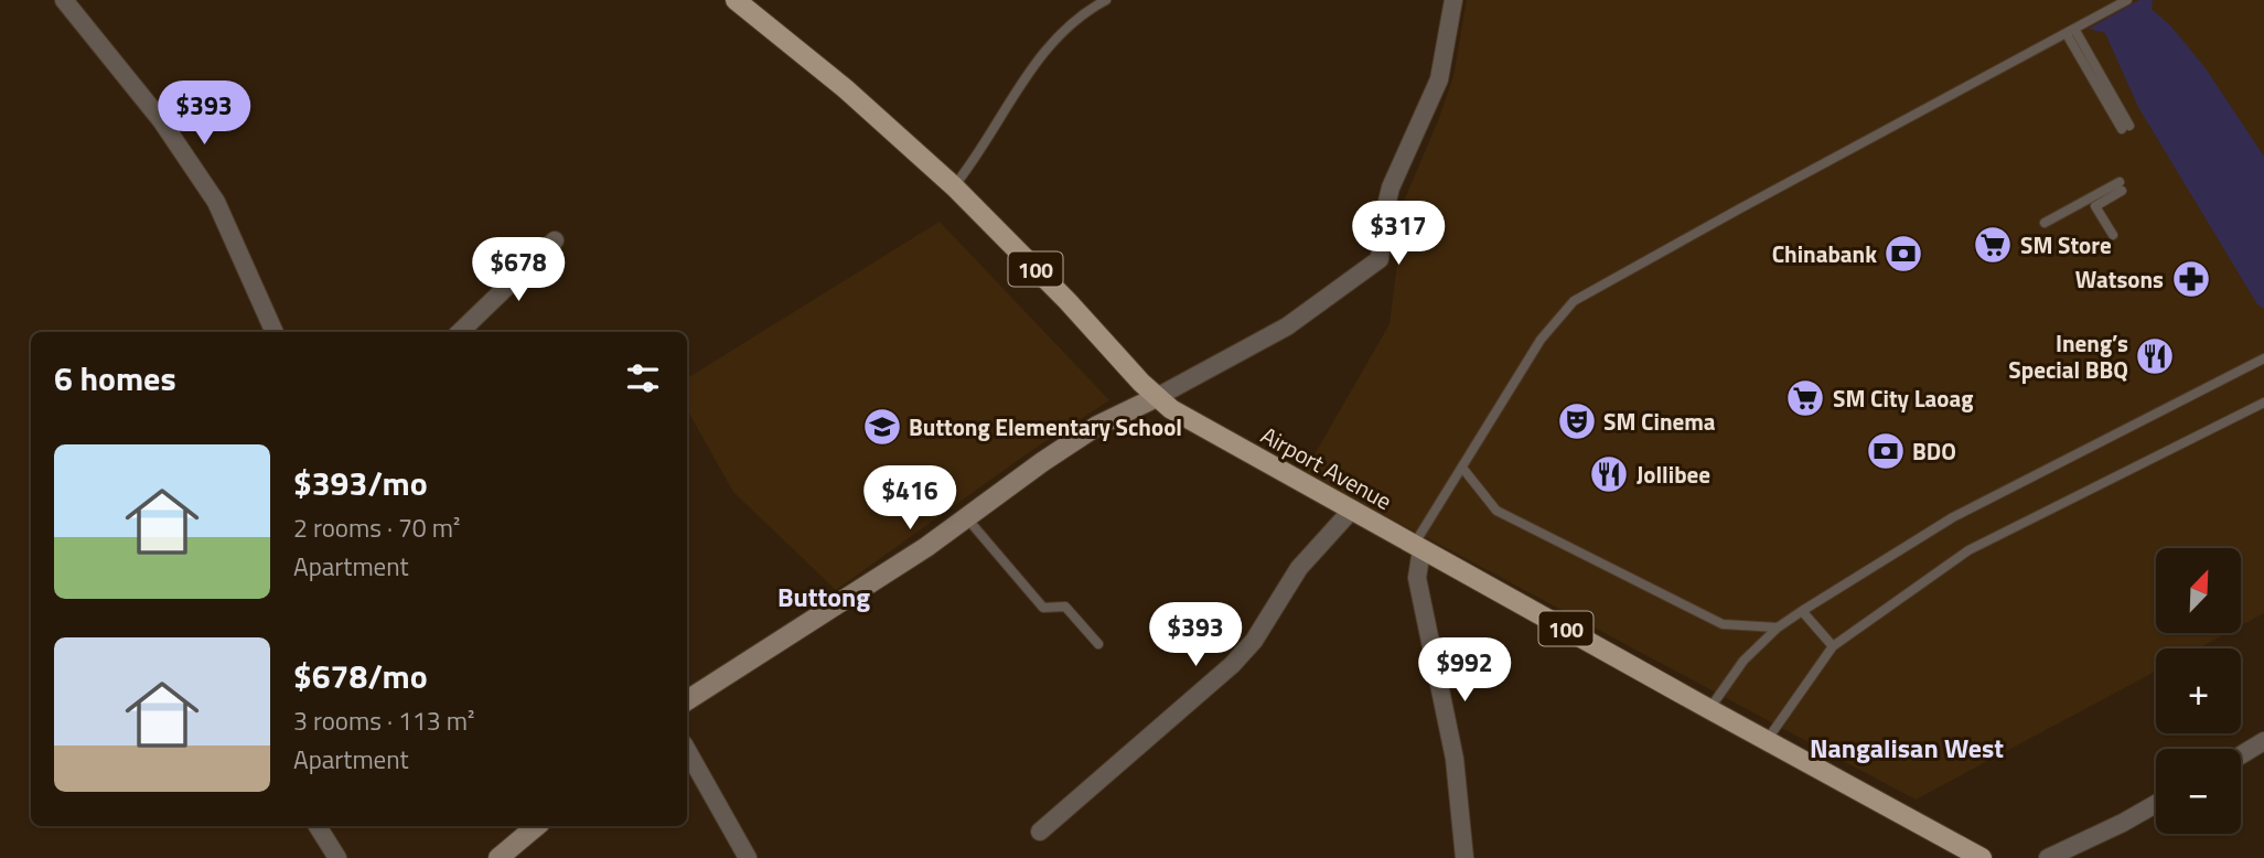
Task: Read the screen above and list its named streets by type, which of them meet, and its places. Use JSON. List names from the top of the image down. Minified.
{"streets":{"main road":["100","Airport Avenue"]},"districts":["Buttong","Nangalisan West"],"places":{"supermarket":["SM Store","SM City Laoag"],"bank":["Chinabank","BDO"],"pharmacy":["Watsons"],"restaurant":["Ineng’s Special BBQ","Jollibee"],"theatre":["SM Cinema"],"school or university":["Buttong Elementary School"]},"north":"top right","page":{"price":["$393","$317","$678","$416","$393","$992"],"heading":"6 homes","list":[{"name":"$393/mo","note":"2 rooms · 70 m² · Apartment"},{"name":"$678/mo","note":"3 rooms · 113 m² · Apartment"}],"map_buttons":["+","−"]}}
